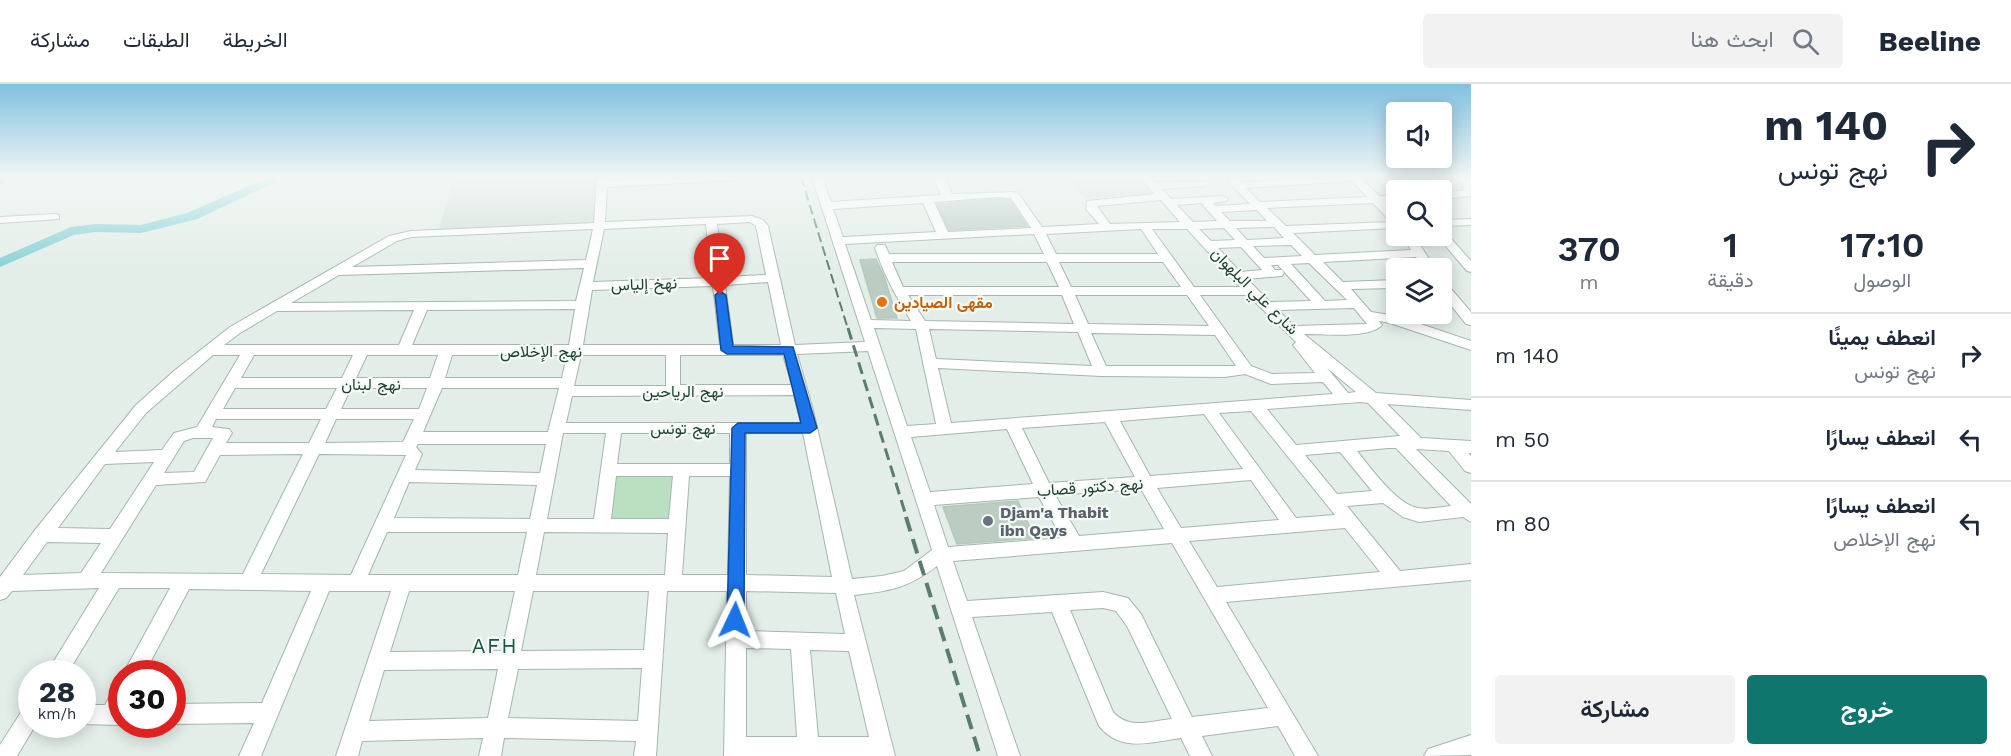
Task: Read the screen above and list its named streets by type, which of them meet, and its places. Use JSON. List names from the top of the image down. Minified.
{"streets":{"street":["نهخ إلياس","شارع علي البلهوان","نهج الإخلاص","نهج لبنان","نهج الرياحين","نهج تونس","نهج دكتور قصاب"]},"crossings":[["نهج لبنان","نهج الرياحين"]],"districts":["AFH"],"places":["مقهى الصيادين","Djam'a Thabit ibn Qays"],"page":{"header":"Beeline","search":"ابحث هنا","nav":["الخريطة","الطبقات","مشاركة"],"turn":["140 m","نهج تونس"],"eta":["17:10","الوصول","1","دقيقة","370","m"],"list":[{"name":"انعطف يمينًا","note":"نهج تونس","value":"140 m"},{"name":"انعطف يسارًا","value":"50 m"},{"name":"انعطف يسارًا","note":"نهج الإخلاص","value":"80 m"}],"speed":"28 km/h","limit":"30","buttons":["خروج","مشاركة"]}}
